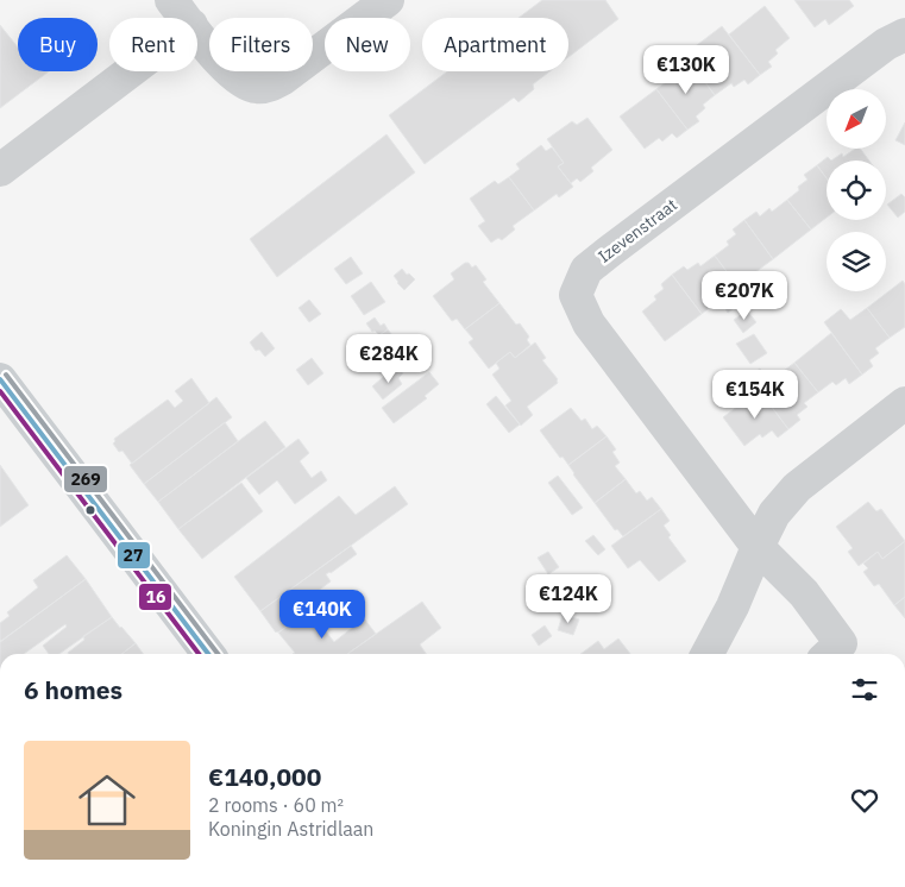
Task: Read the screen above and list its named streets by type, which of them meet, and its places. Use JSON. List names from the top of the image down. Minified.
{"streets":{"street":["Izevenstraat"]},"lines":["transit line 269","transit line 27","transit line 16"],"north":"bottom left","page":{"chip":["Buy","Rent","Filters","New","Apartment"],"price":["€130K","€207K","€284K","€154K","€124K","€140K"],"heading":"6 homes","list":[{"name":"€140,000","note":"2 rooms · 60 m² · Koningin Astridlaan"}]}}
